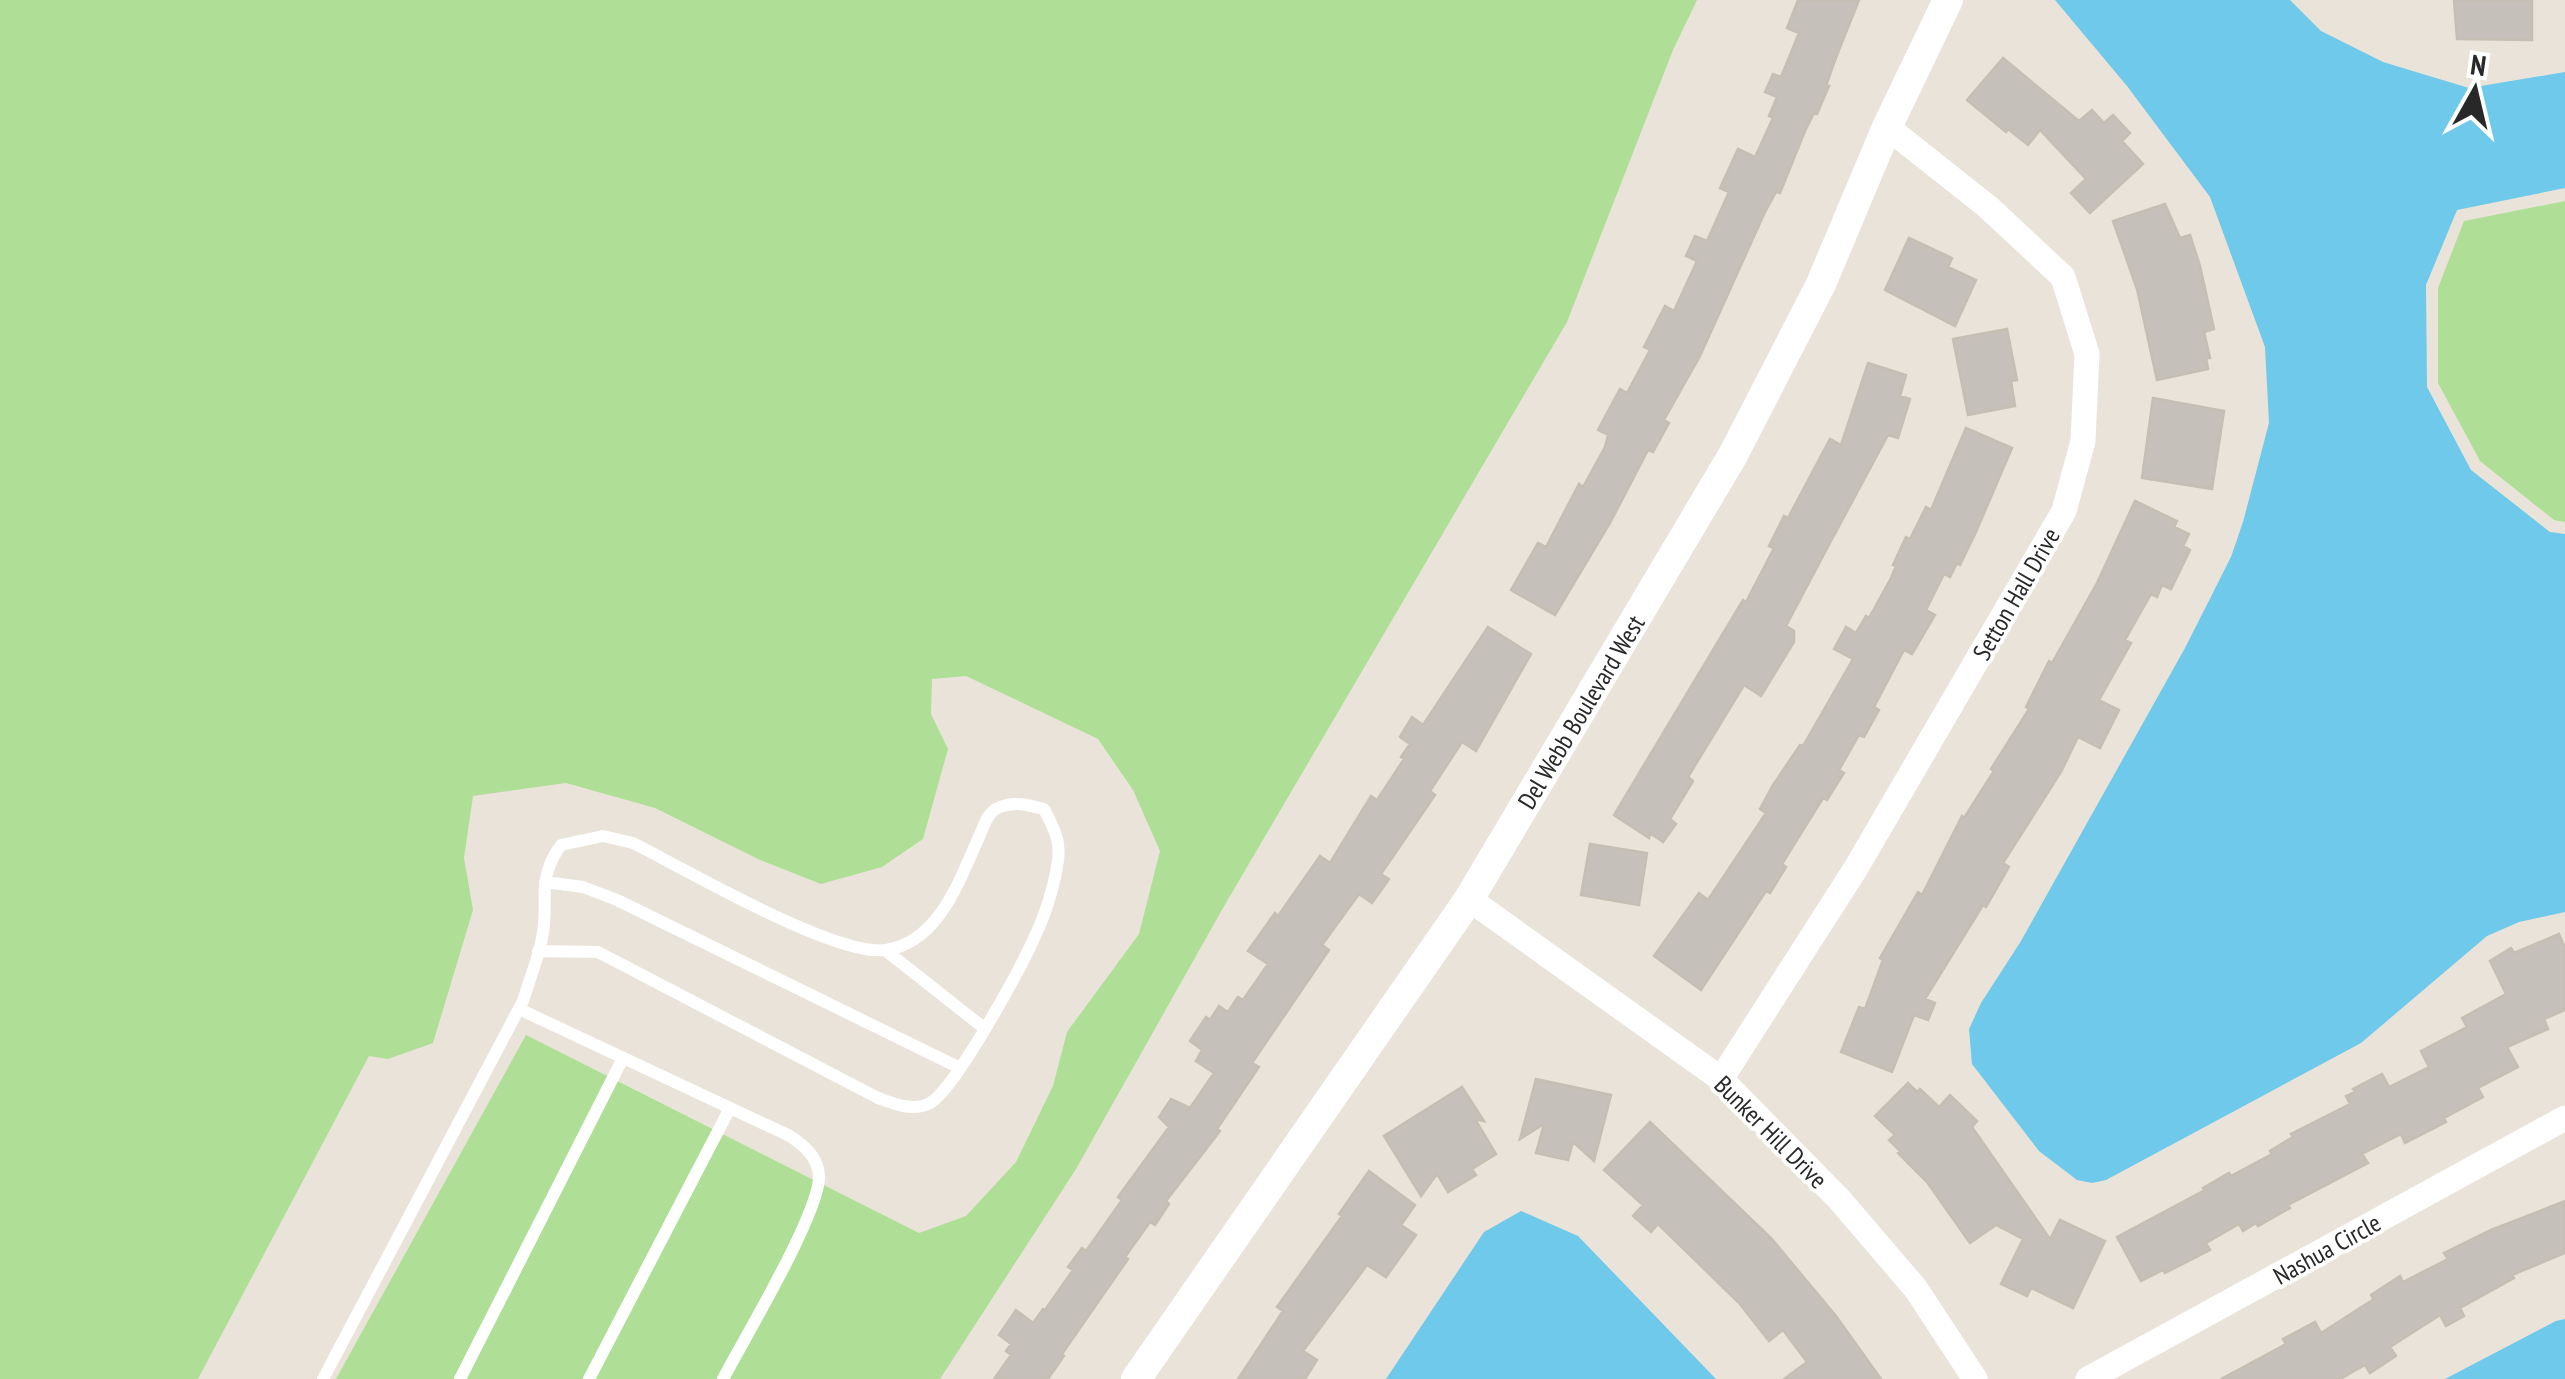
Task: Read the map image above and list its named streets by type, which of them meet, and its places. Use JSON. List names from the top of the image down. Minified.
{"streets":{"street":["Setton Hall Drive","Del Webb Boulevard West","Bunker Hill Drive","Nashua Circle"]},"crossings":[["Setton Hall Drive","Del Webb Boulevard West"],["Setton Hall Drive","Bunker Hill Drive"],["Del Webb Boulevard West","Bunker Hill Drive"]],"north":"top"}
